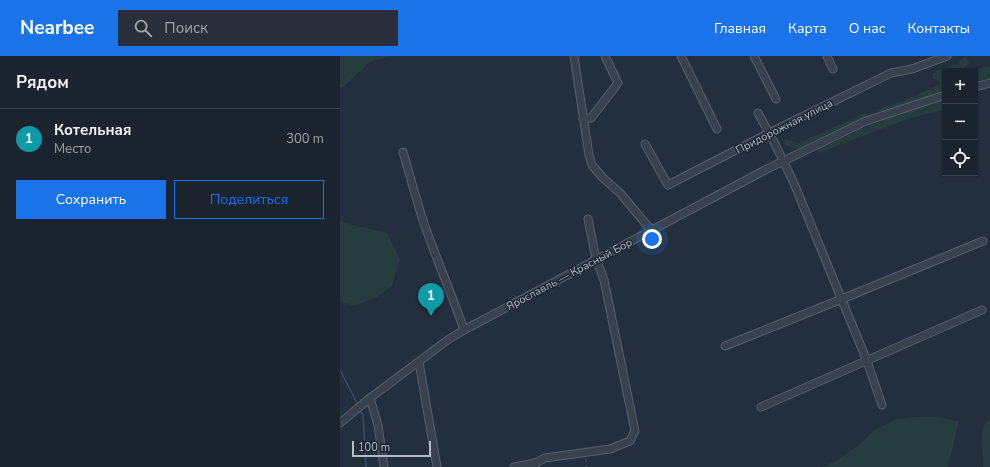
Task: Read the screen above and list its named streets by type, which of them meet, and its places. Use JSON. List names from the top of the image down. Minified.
{"streets":{"street":["Придорожная улица","Ярославль — Красный Бор"]},"scale_bar":"100 m","page":{"header":"Nearbee","search":"Поиск","nav":["Главная","Карта","О нас","Контакты"],"heading":"Рядом","map_buttons":["+","−"],"list":[{"mark":"1","name":"Котельная","note":"Место","value":"300 m"}],"buttons":["Сохранить","Поделиться"],"pins":"1","scale":"100 m"}}
